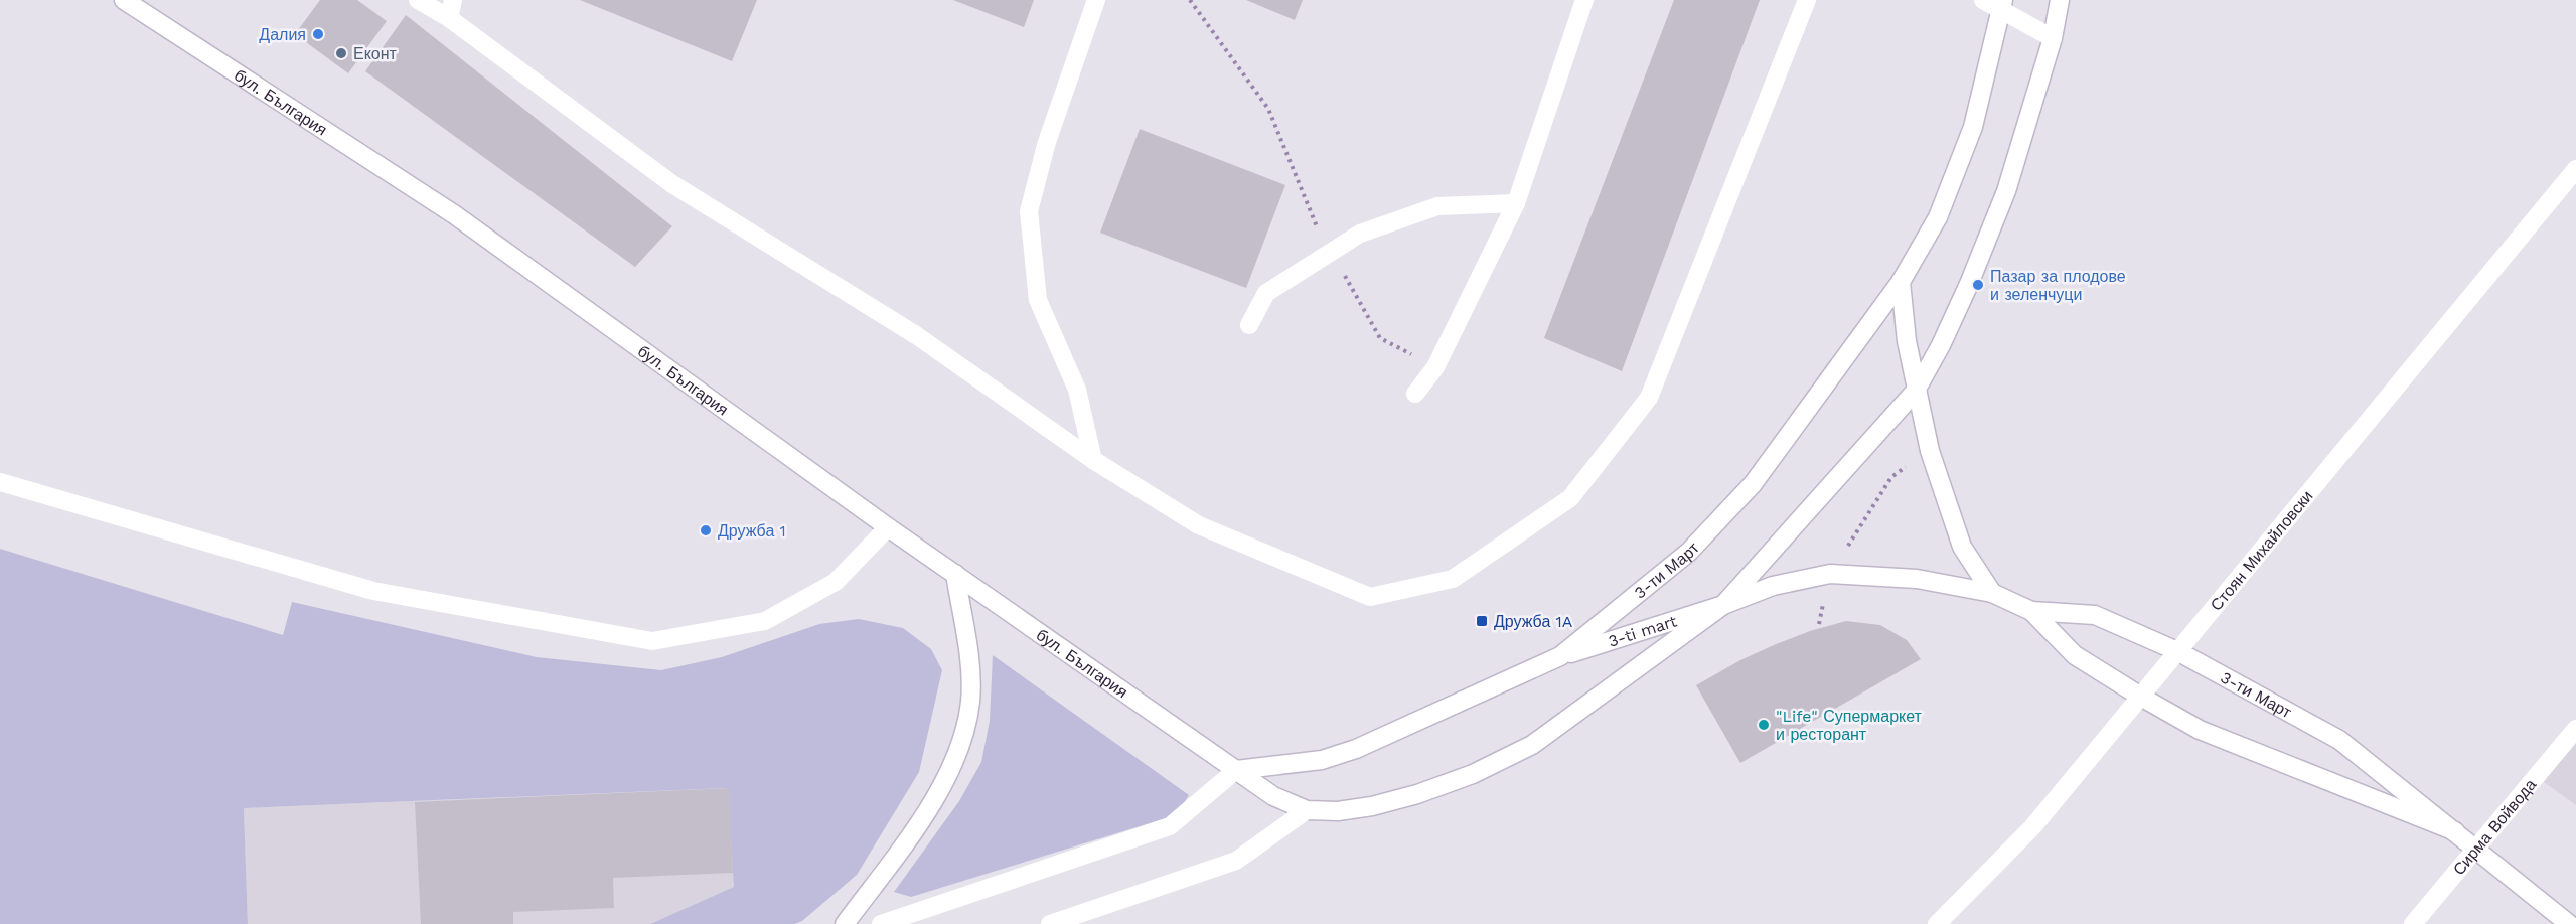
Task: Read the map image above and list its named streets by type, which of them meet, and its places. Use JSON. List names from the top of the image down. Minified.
{"streets":{"street":["бул. България","Стоян Михайловски","3-ти Март","3-ti mart","Сирма Войвода"]},"crossings":[["бул. България","3-ти Март"],["Стоян Михайловски","3-ти Март"],["3-ти Март","3-ti mart"],["3-ти Март","Сирма Войвода"]],"places":{"other":["Далия","Еконт","Пазар за плодове и зеленчуци","Дружба 1","\"Life\" Супермаркет и ресторант"],"transit":["Дружба 1A"]}}
